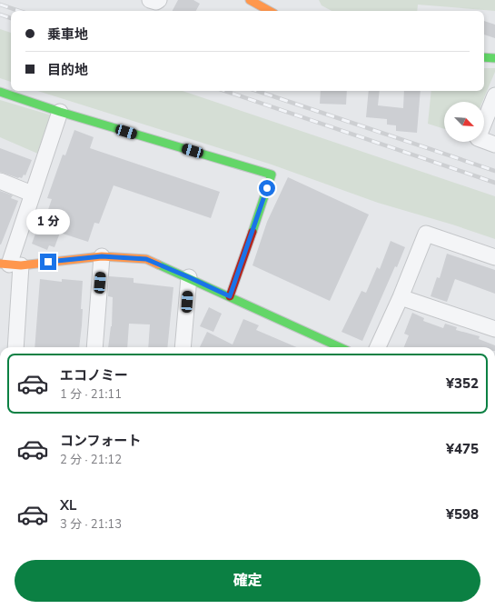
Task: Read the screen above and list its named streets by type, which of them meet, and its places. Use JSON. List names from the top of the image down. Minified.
{"north":"bottom right","page":{"banner":["乗車地","目的地"],"bubble":"1 分","list":[{"name":"エコノミー","note":"1 分 · 21:11","value":"¥352"},{"name":"コンフォート","note":"2 分 · 21:12","value":"¥475"},{"name":"XL","note":"3 分 · 21:13","value":"¥598"}],"buttons":"確定"}}
